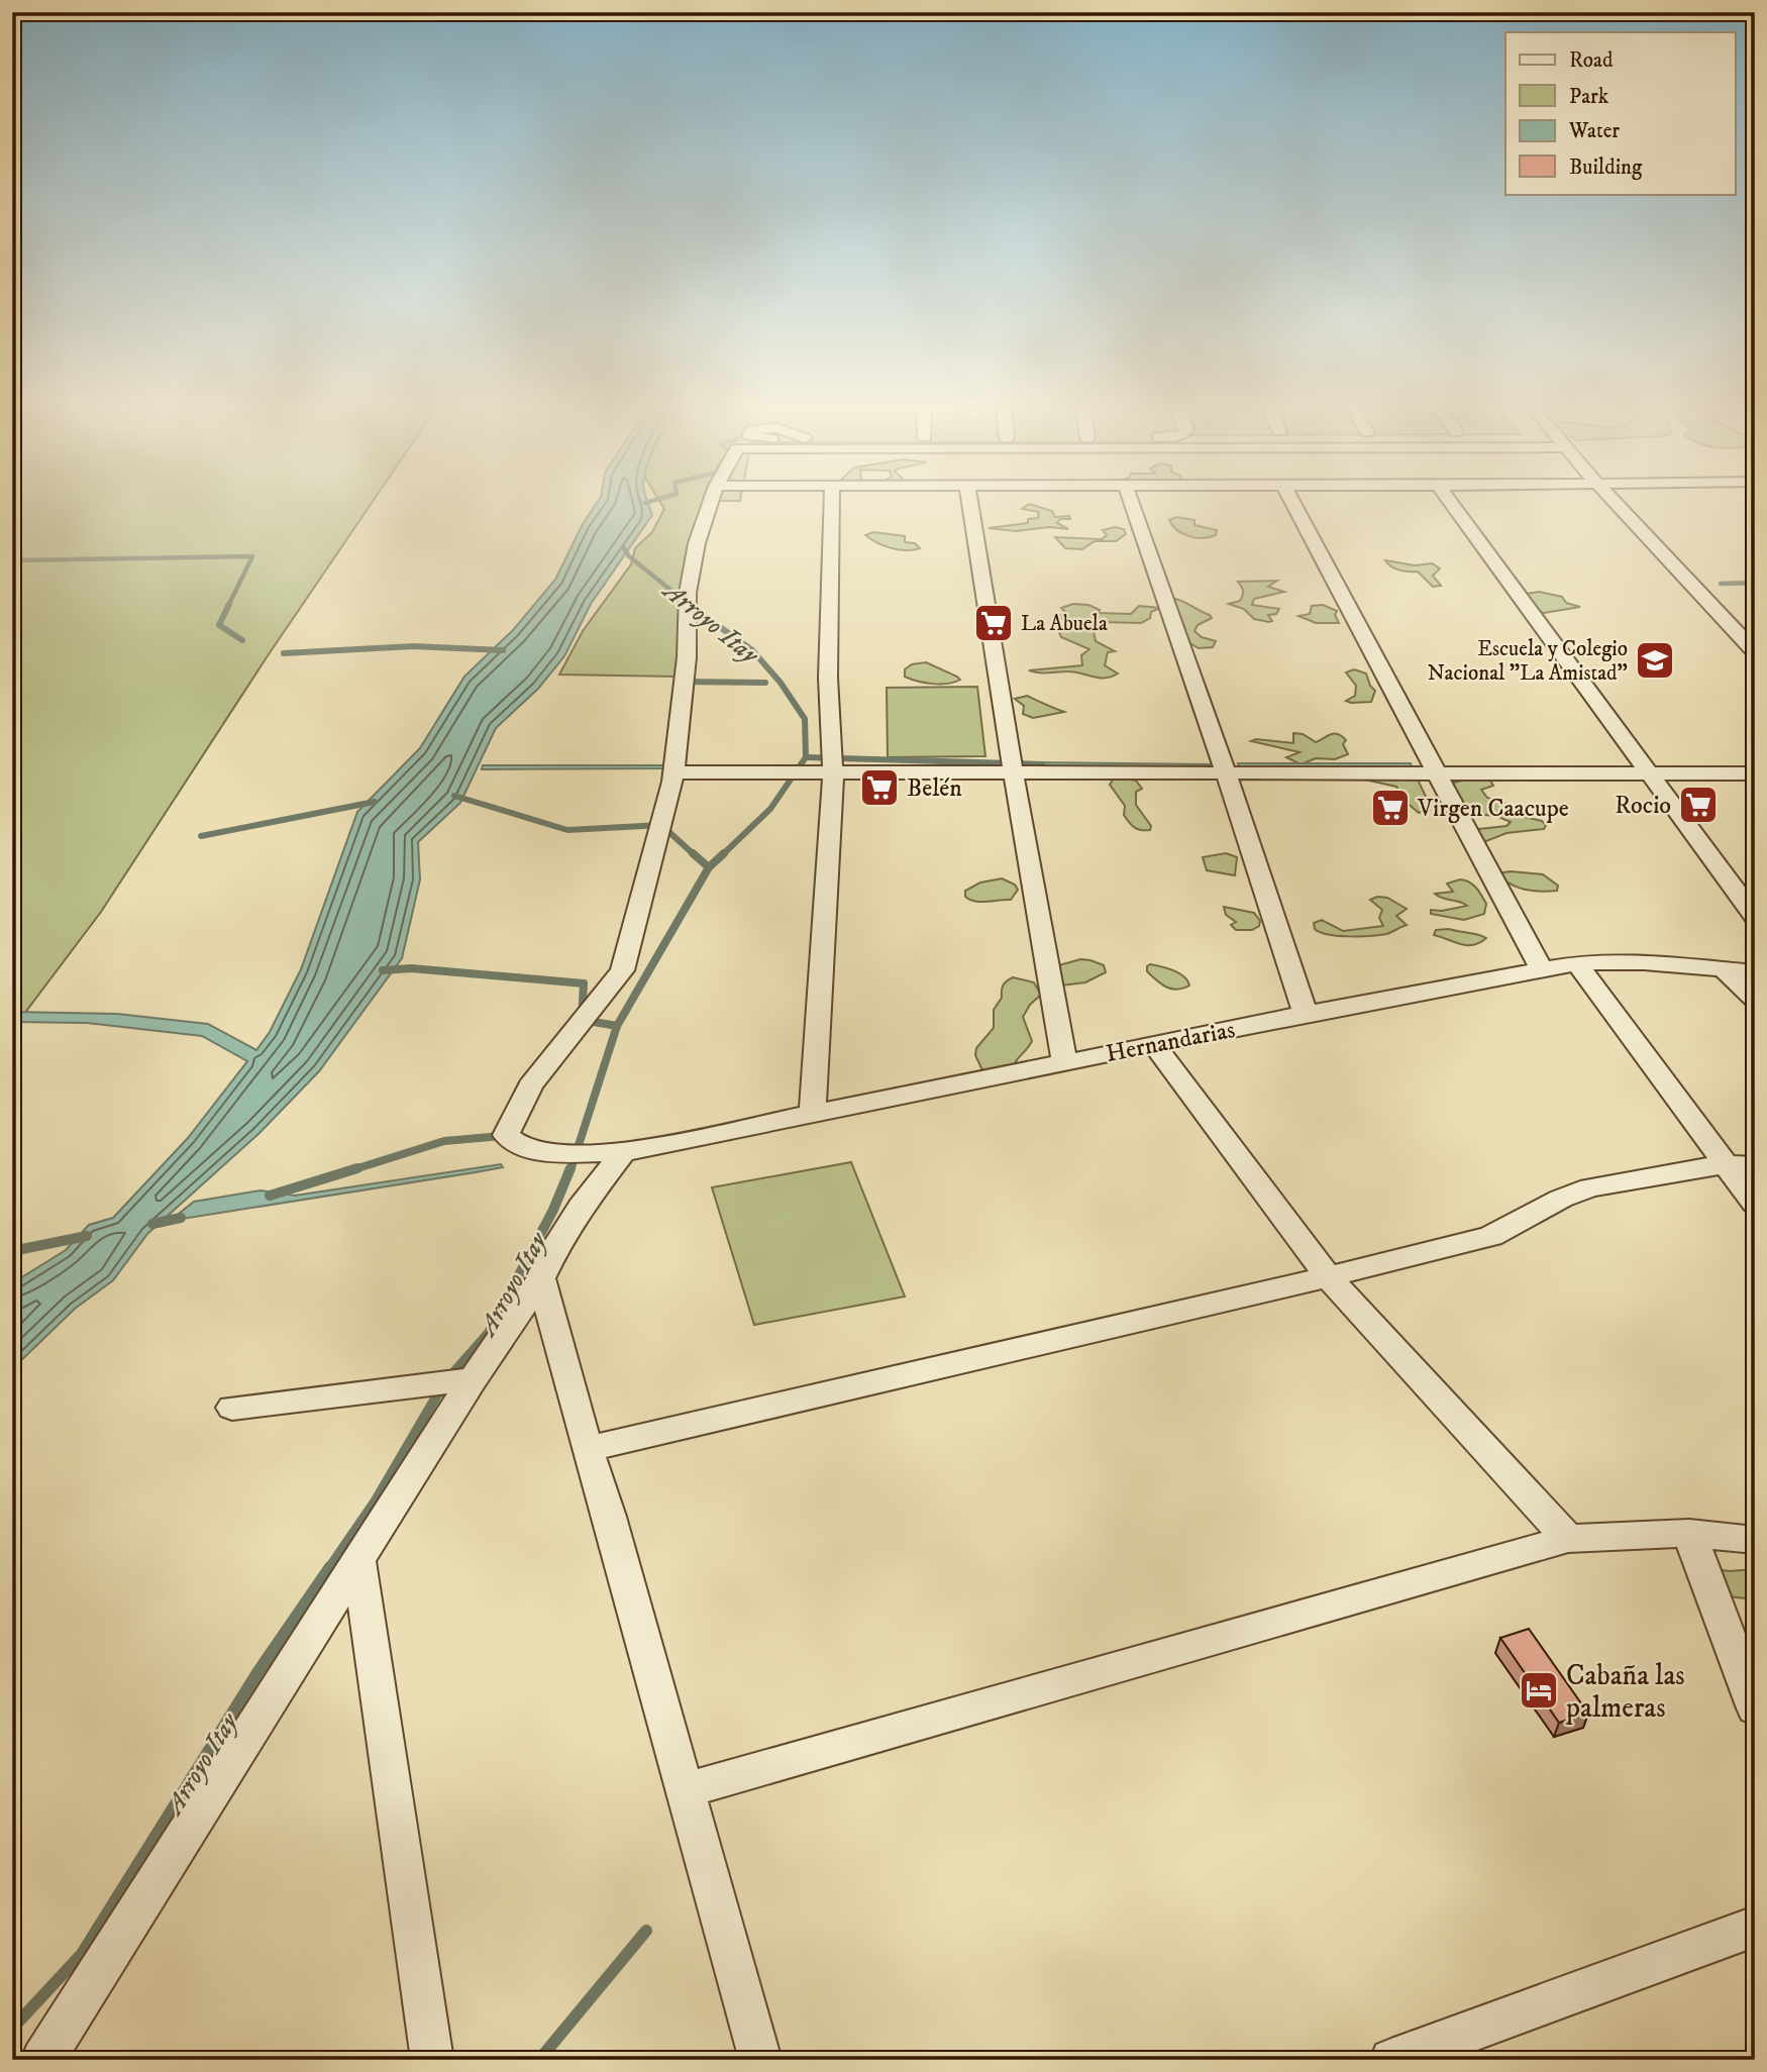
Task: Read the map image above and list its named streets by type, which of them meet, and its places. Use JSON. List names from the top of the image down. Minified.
{"streets":{"street":["Hernandarias"]},"water":["Arroyo Itay"],"places":{"supermarket":["La Abuela","Belén","Rocio","Virgen Caacupe"],"school or university":["Escuela y Colegio Nacional \"La Amistad\""],"hotel":["Cabaña las palmeras"]},"legend":["Road","Park","Water","Building"]}
